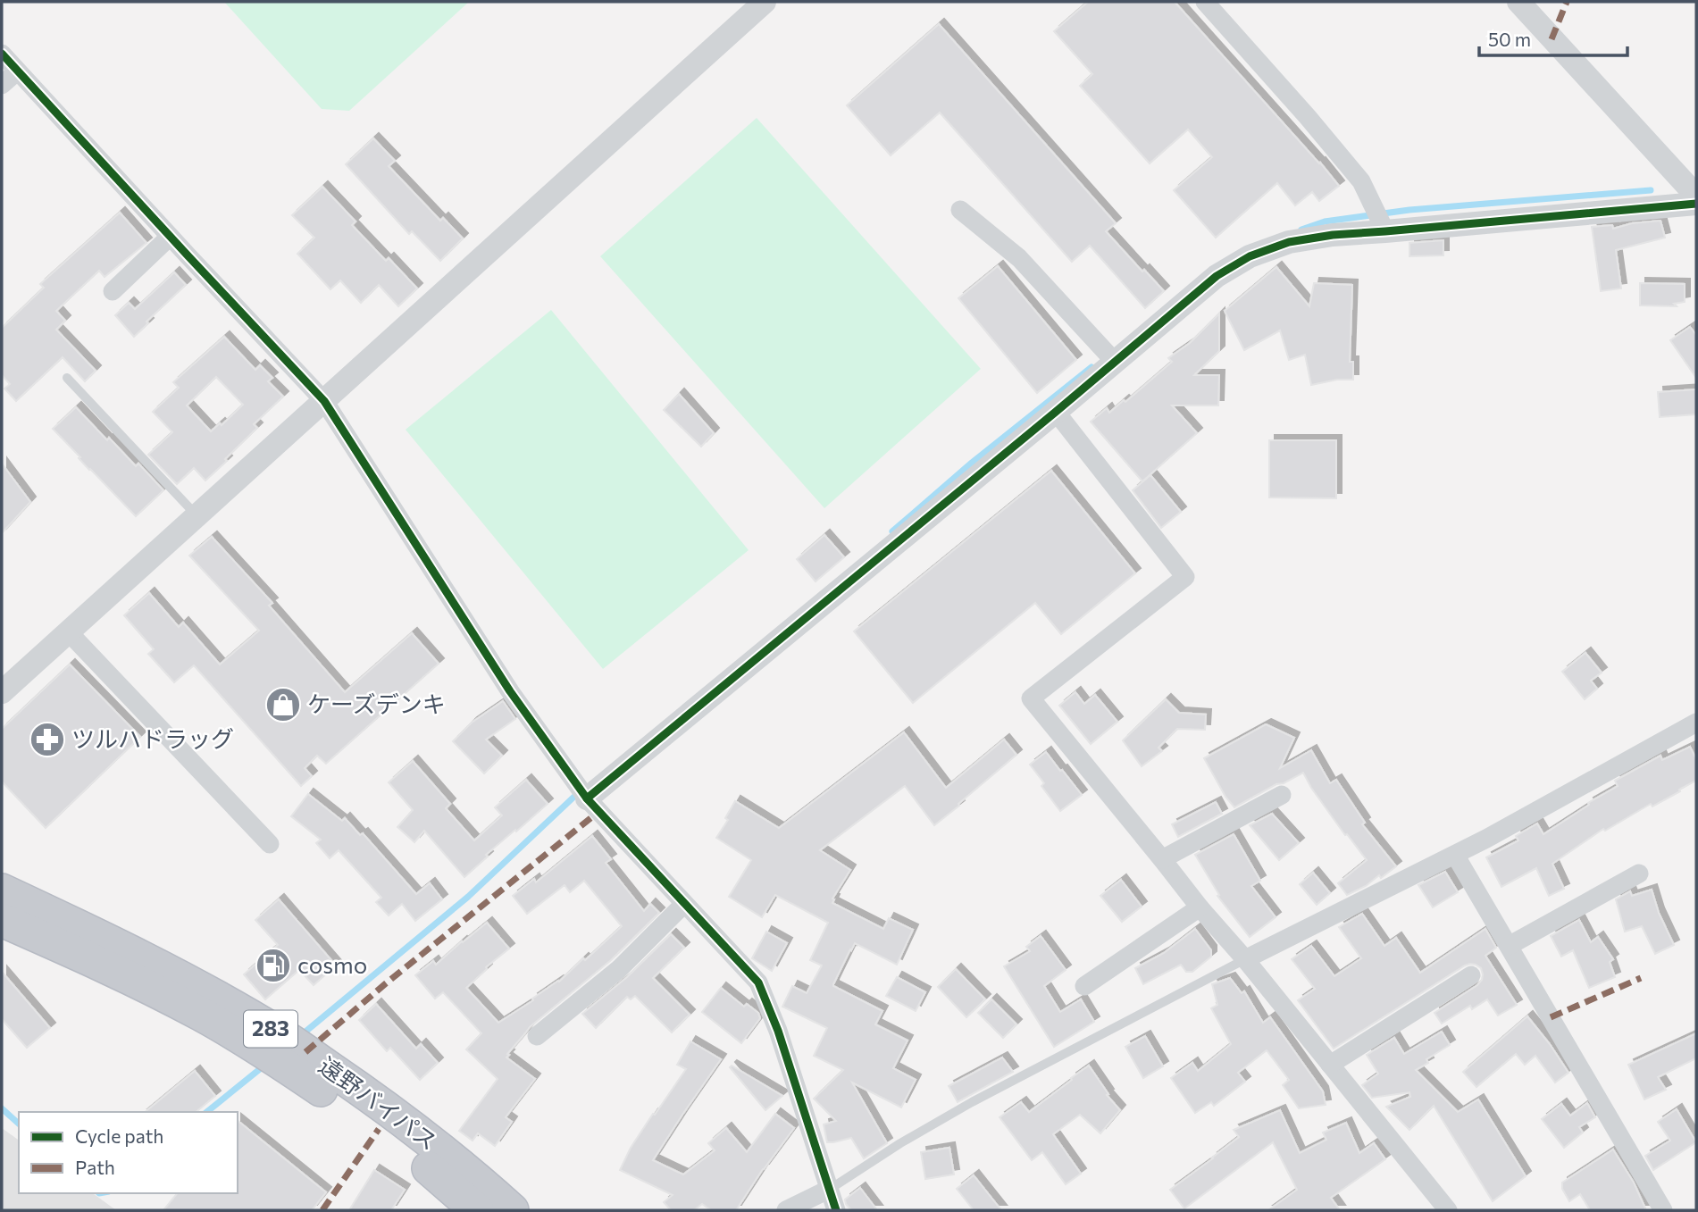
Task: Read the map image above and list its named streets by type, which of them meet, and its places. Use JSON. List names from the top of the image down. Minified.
{"streets":{"highway":["283","遠野バイパス"]},"places":{"shop":["ケーズデンキ"],"pharmacy":["ツルハドラッグ"],"fuel station":["cosmo"]},"legend":["Cycle path","Path"],"scale_bar":"50 m"}
